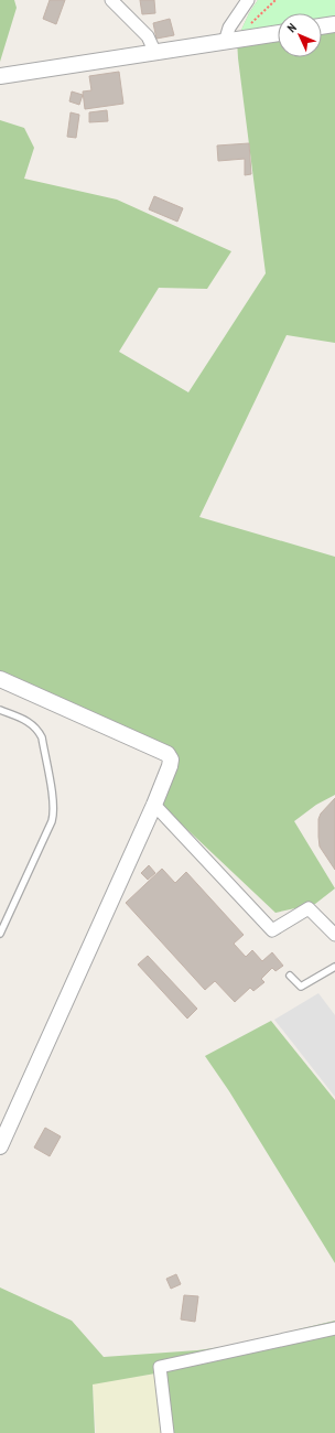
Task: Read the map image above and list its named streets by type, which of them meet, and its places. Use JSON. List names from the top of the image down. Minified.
{"north":"top left"}
